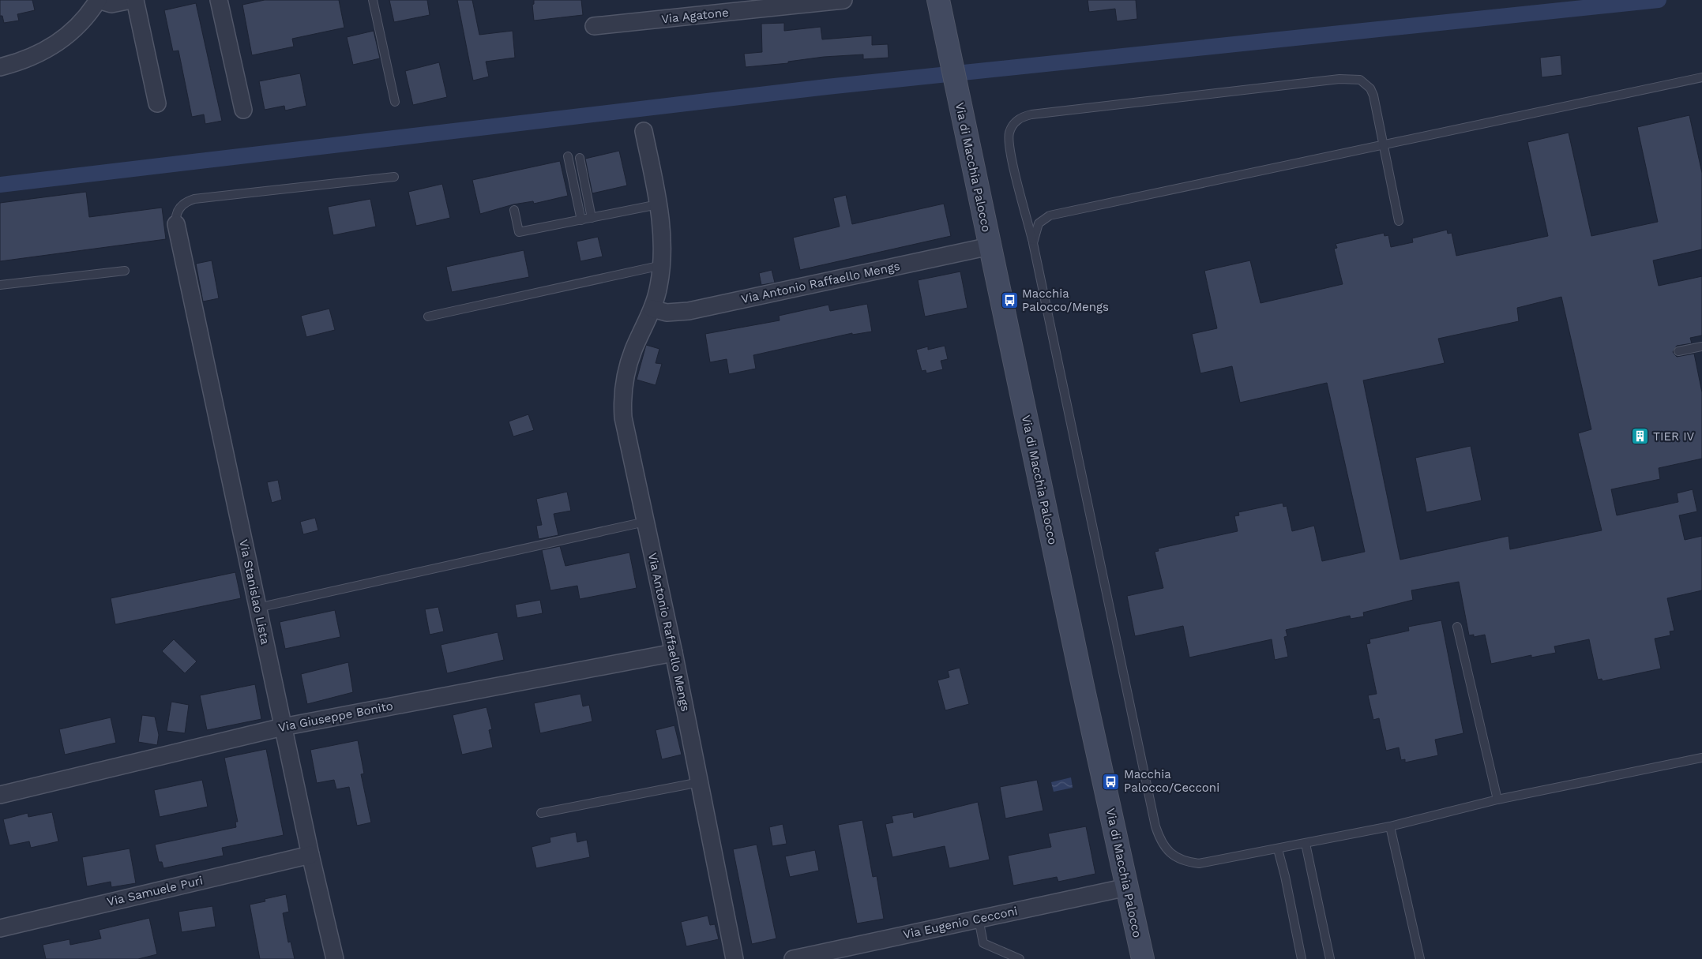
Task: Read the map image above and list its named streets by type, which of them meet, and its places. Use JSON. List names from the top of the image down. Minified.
{"streets":{"street":["Via Agatone","Via di Macchia Palocco","Via Antonio Raffaello Mengs","Via Stanislao Lista","Via Giuseppe Bonito","Via Samuele Puri","Via Eugenio Cecconi"]},"crossings":[["Via di Macchia Palocco","Via Antonio Raffaello Mengs"],["Via di Macchia Palocco","Via Eugenio Cecconi"],["Via Antonio Raffaello Mengs","Via Giuseppe Bonito"],["Via Stanislao Lista","Via Giuseppe Bonito"],["Via Stanislao Lista","Via Samuele Puri"]],"places":{"bus stop":["Macchia Palocco/Mengs","Macchia Palocco/Cecconi"],"building":["TIER IV"]}}
